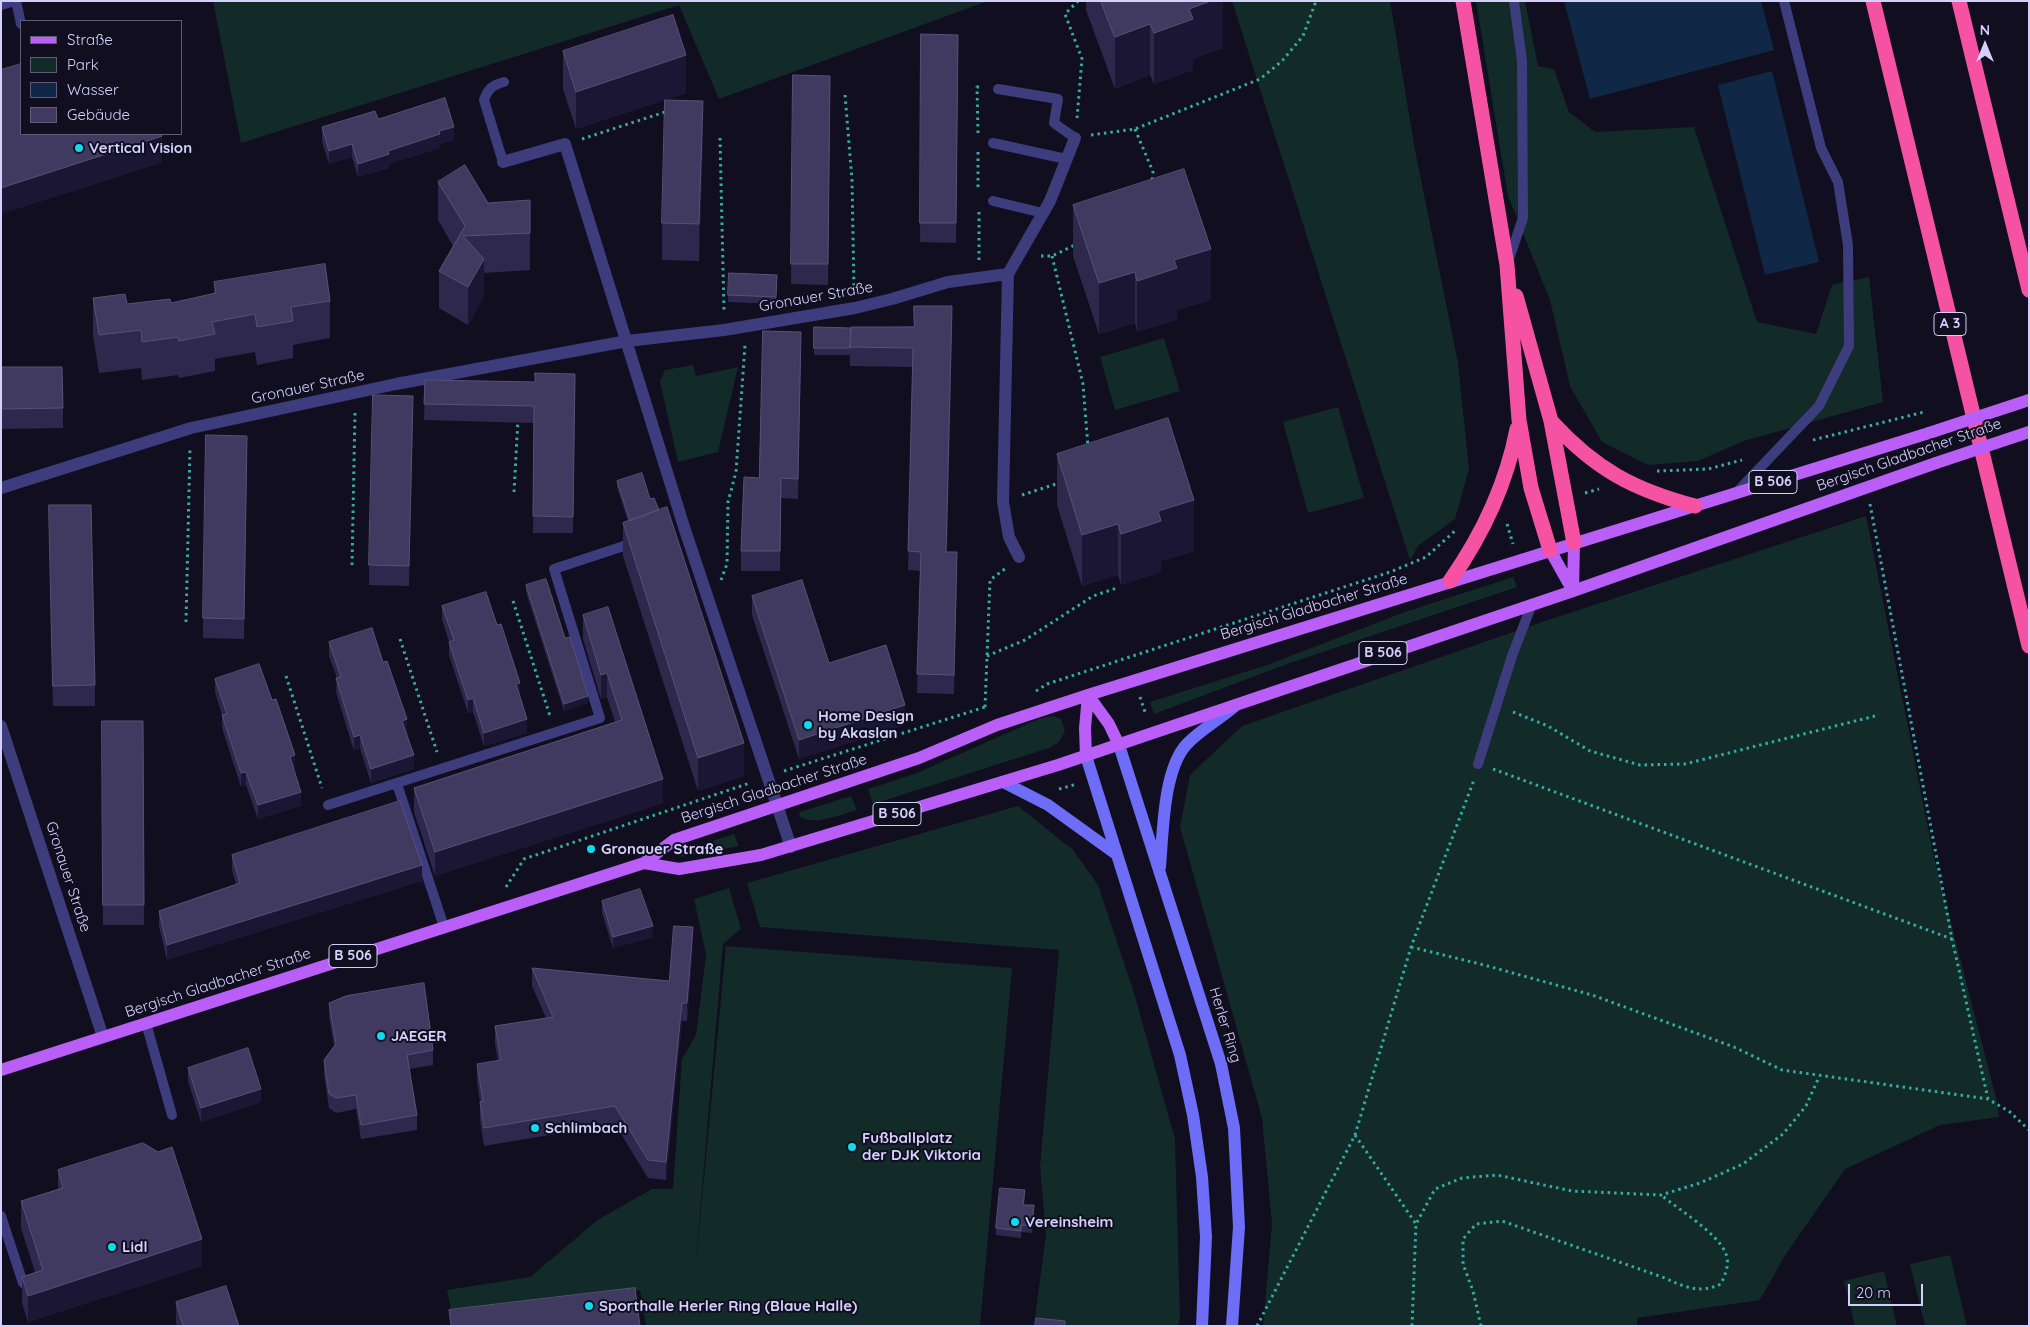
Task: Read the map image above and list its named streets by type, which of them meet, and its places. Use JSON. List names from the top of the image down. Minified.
{"streets":{"highway":["A 3"],"main road":["Bergisch Gladbacher Straße","B 506","Herler Ring"],"street":["Gronauer Straße"]},"crossings":[["Gronauer Straße","Bergisch Gladbacher Straße"],["Bergisch Gladbacher Straße","Herler Ring"]],"places":["Vertical Vision","Home Design by Akaslan","Gronauer Straße","JAEGER","Schlimbach","Fußballplatz der DJK Viktoria","Vereinsheim","Lidl","Sporthalle Herler Ring (Blaue Halle)"],"legend":["Straße","Park","Wasser","Gebäude"],"scale_bar":"20 m","north":"top"}
